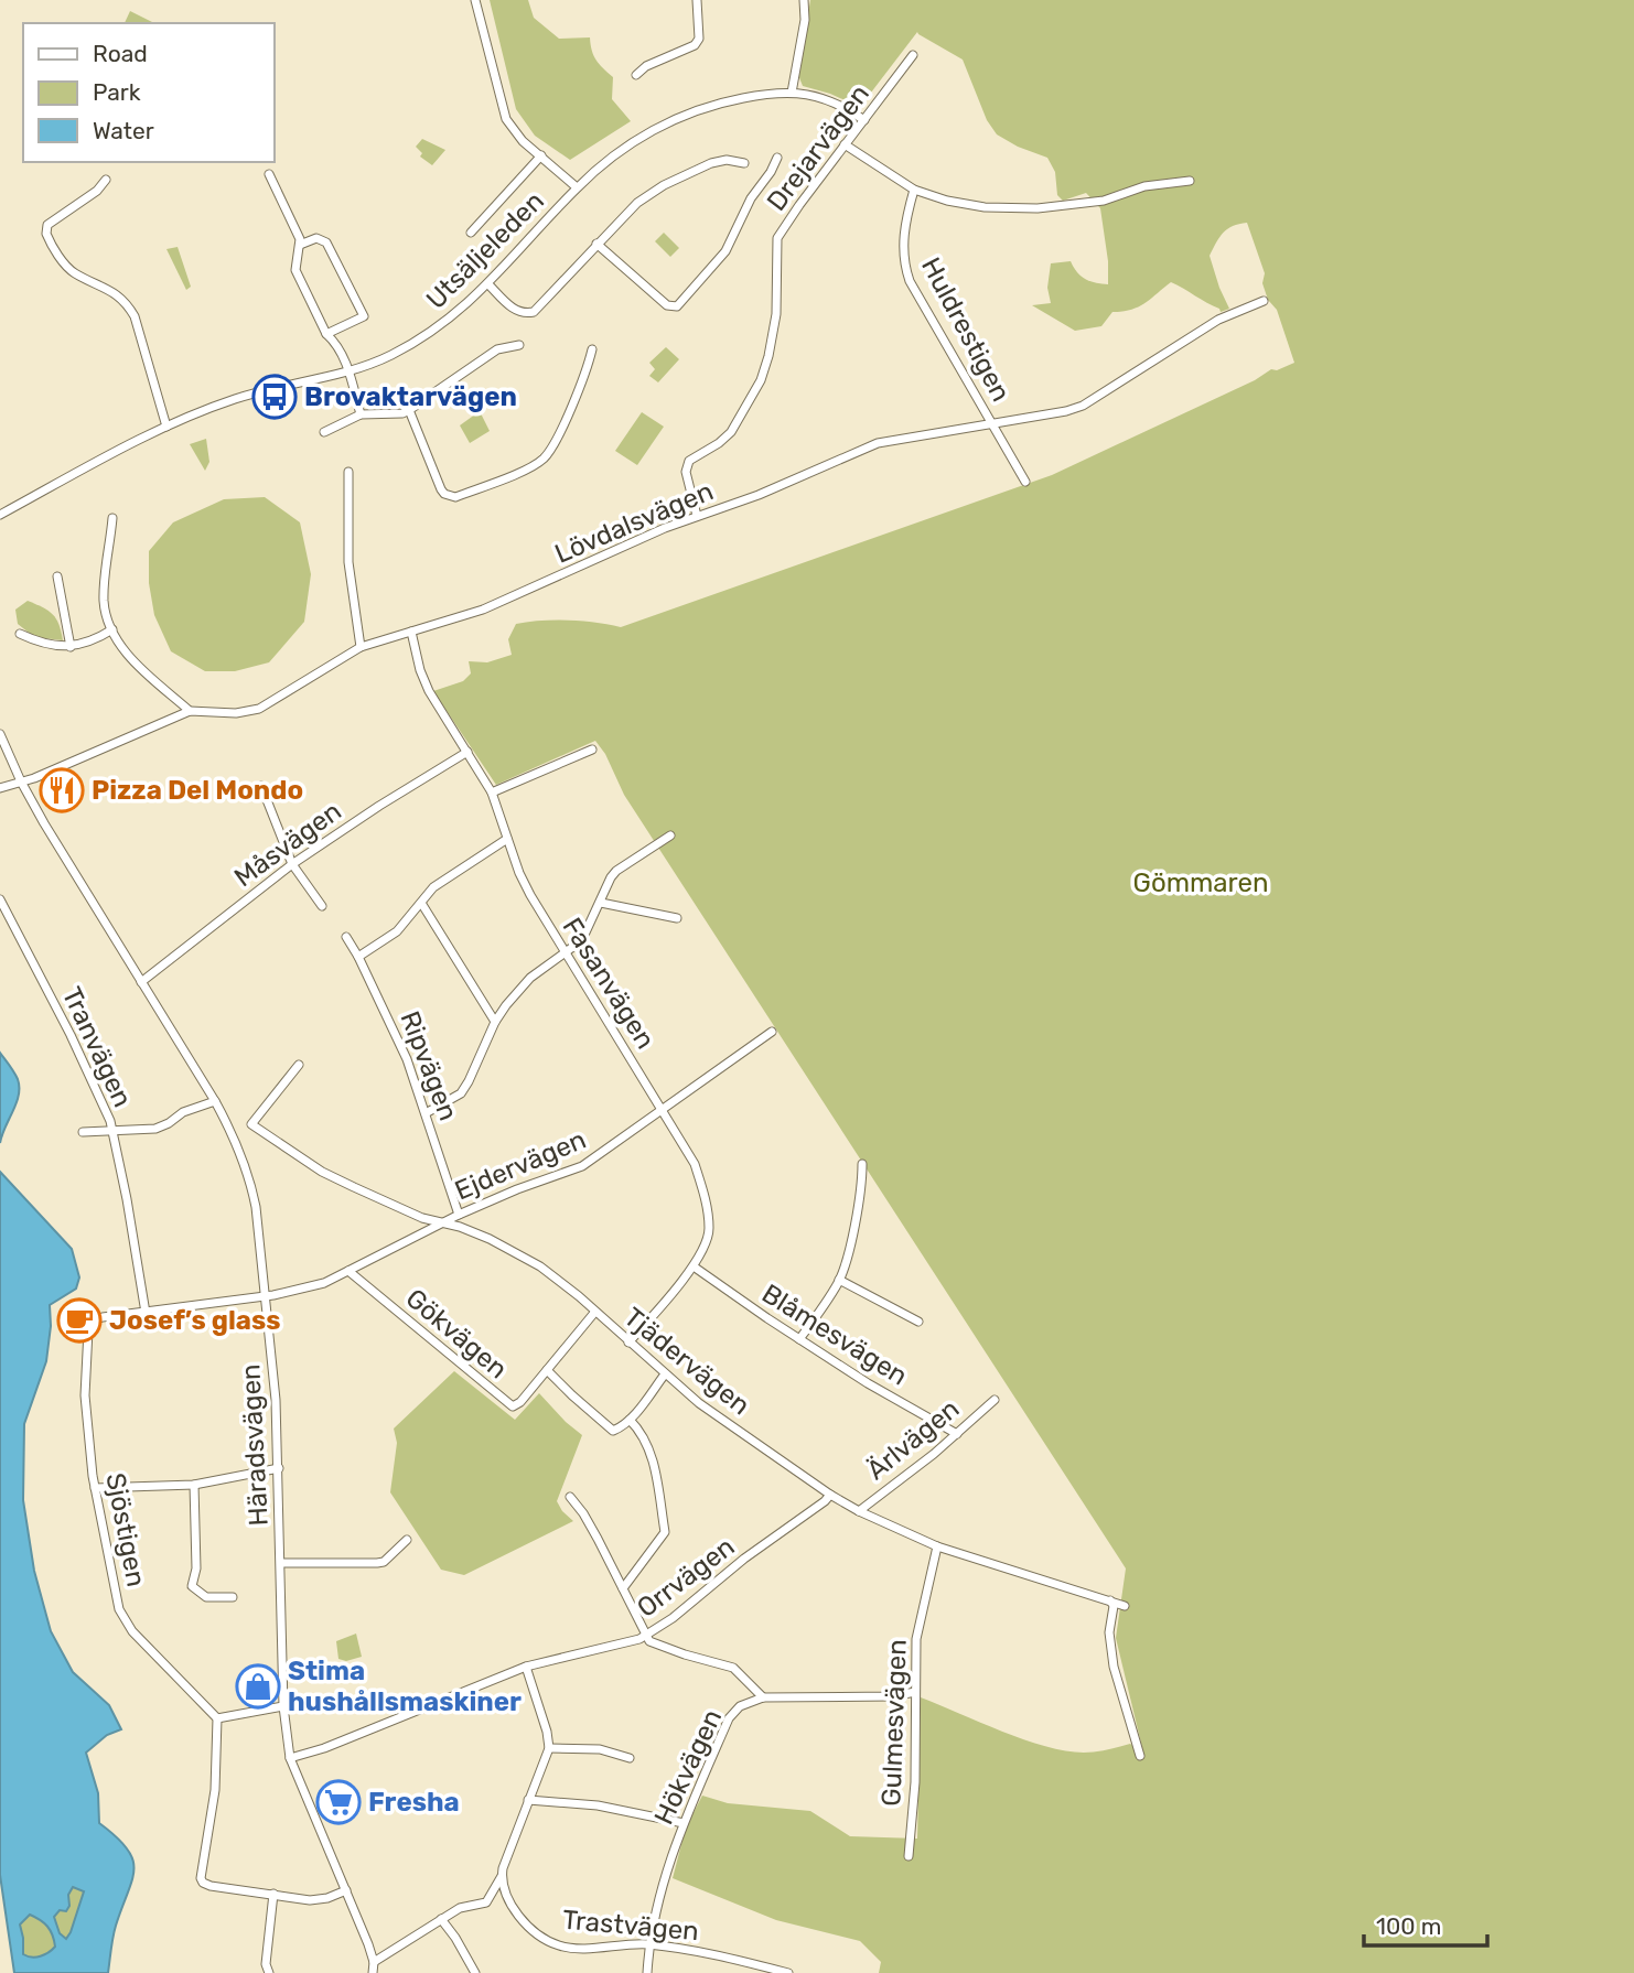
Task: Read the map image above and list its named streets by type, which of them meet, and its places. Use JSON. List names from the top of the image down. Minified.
{"streets":{"street":["Drejarvägen","Utsäljeleden","Huldrestigen","Lövdalsvägen","Måsvägen","Fasanvägen","Tranvägen","Ripvägen","Ejdervägen","Gökvägen","Blåmesvägen","Tjädervägen","Ärlvägen","Häradsvägen","Sjöstigen","Orrvägen","Gulmesvägen","Hökvägen","Trastvägen"]},"crossings":[["Drejarvägen","Utsäljeleden"],["Drejarvägen","Lövdalsvägen"],["Huldrestigen","Lövdalsvägen"],["Lövdalsvägen","Fasanvägen"],["Lövdalsvägen","Häradsvägen"],["Måsvägen","Fasanvägen"],["Måsvägen","Häradsvägen"],["Fasanvägen","Ejdervägen"],["Fasanvägen","Blåmesvägen"],["Fasanvägen","Tjädervägen"],["Tranvägen","Sjöstigen"],["Ripvägen","Ejdervägen"],["Ejdervägen","Gökvägen"],["Ejdervägen","Tjädervägen"],["Ejdervägen","Häradsvägen"],["Ejdervägen","Sjöstigen"],["Gökvägen","Tjädervägen"],["Blåmesvägen","Ärlvägen"],["Tjädervägen","Ärlvägen"],["Tjädervägen","Orrvägen"],["Tjädervägen","Gulmesvägen"],["Häradsvägen","Sjöstigen"],["Häradsvägen","Orrvägen"],["Gulmesvägen","Hökvägen"],["Hökvägen","Trastvägen"]],"parks":["Gömmaren"],"places":{"bus stop":["Brovaktarvägen"],"restaurant":["Pizza Del Mondo"],"cafe":["Josef’s glass"],"shop":["Stima hushållsmaskiner"],"supermarket":["Fresha"]},"legend":["Road","Park","Water"],"scale_bar":"100 m"}
